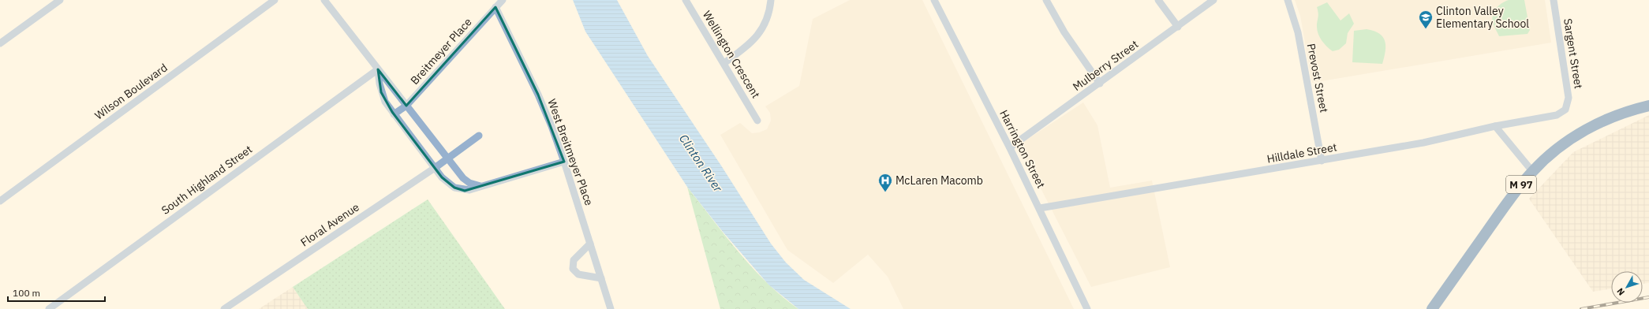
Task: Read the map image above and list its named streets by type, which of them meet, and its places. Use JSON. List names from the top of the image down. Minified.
{"streets":{"main road":["M 97"],"street":["Breitmeyer Place","Sargent Street","Wellington Crescent","Mulberry Street","Prevost Street","Wilson Boulevard","Harrington Street","West Breitmeyer Place","Hilldale Street","South Highland Street","Floral Avenue"]},"crossings":[["Breitmeyer Place","West Breitmeyer Place"],["Sargent Street","Hilldale Street"],["Mulberry Street","Harrington Street"],["Prevost Street","Hilldale Street"],["Harrington Street","Hilldale Street"]],"water":["Clinton River"],"places":{"school or university":["Clinton Valley Elementary School"],"hospital":["McLaren Macomb"]},"scale_bar":"100 m","north":"bottom left"}
